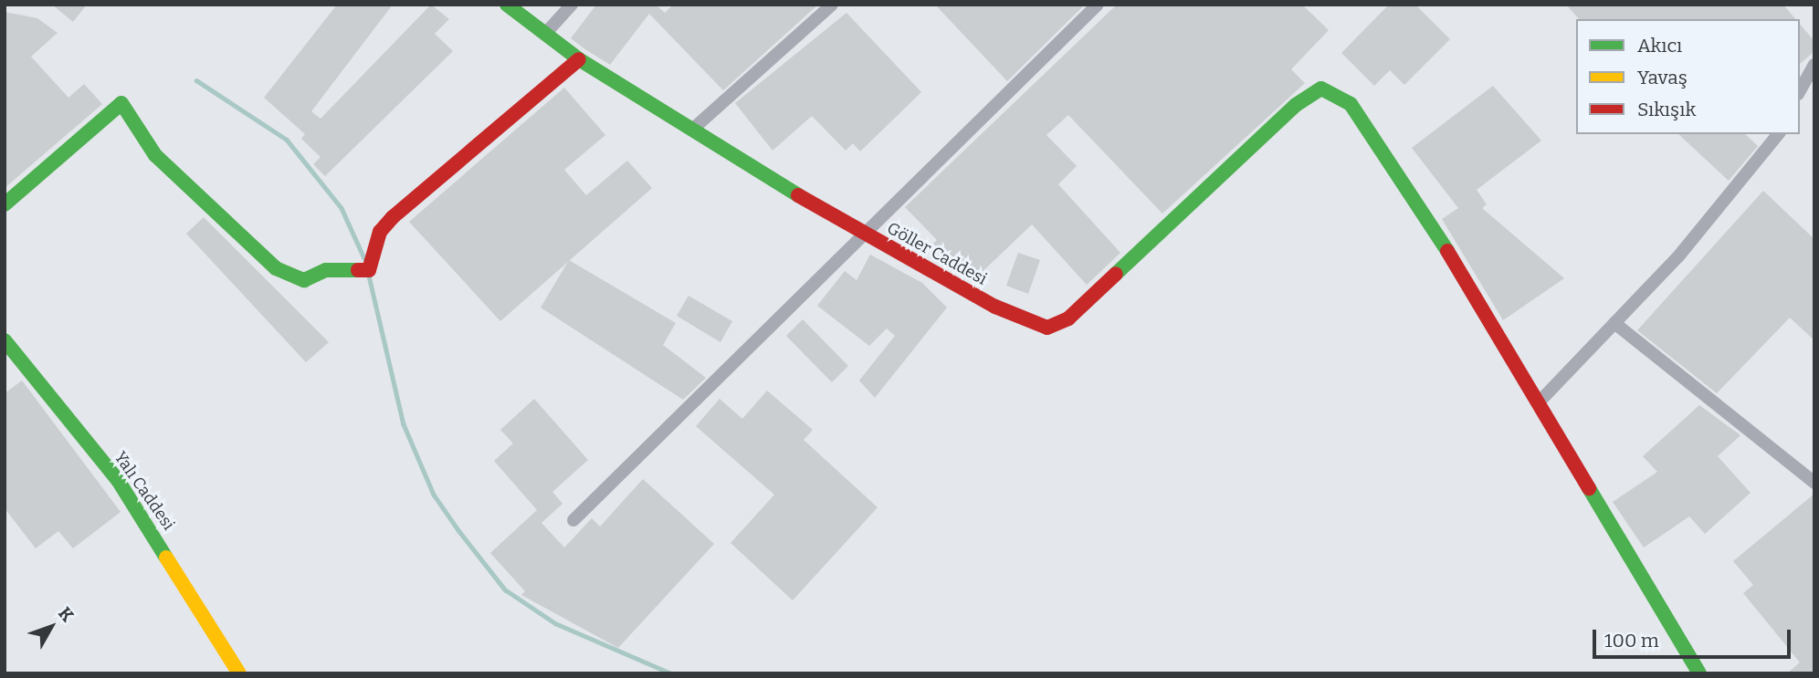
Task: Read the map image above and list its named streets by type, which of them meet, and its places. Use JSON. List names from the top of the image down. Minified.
{"streets":{"street":["Göller Caddesi","Yalı Caddesi"]},"legend":["Akıcı","Yavaş","Sıkışık"],"scale_bar":"100 m","north":"top right"}
